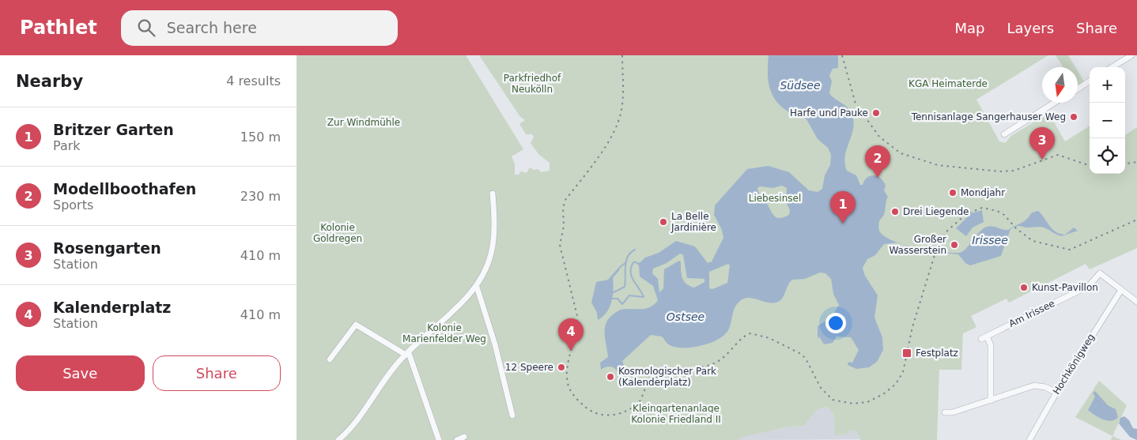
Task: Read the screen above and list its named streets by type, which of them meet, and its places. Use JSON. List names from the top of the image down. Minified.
{"streets":{"street":["Am Irissee","Hochkönigweg"]},"crossings":[["Am Irissee","Hochkönigweg"]],"water":["Südsee","Irissee","Ostsee"],"parks":["Parkfriedhof Neukölln","KGA Heimaterde","Zur Windmühle","Liebesinsel","Kolonie Goldregen","Kolonie Marienfelder Weg","Kleingartenanlage Kolonie Friedland II"],"places":{"other":["Harfe und Pauke","Tennisanlage Sangerhauser Weg","Mondjahr","Drei Liegende","La Belle Jardinière","Großer Wasserstein","Kunst-Pavillon","12 Speere","Kosmologischer Park (Kalenderplatz)"],"transit":["Festplatz"]},"north":"bottom","page":{"header":"Pathlet","search":"Search here","nav":["Map","Layers","Share"],"heading":["Nearby","4 results"],"map_buttons":["+","−"],"list":[{"mark":"1","name":"Britzer Garten","note":"Park","value":"150 m"},{"mark":"2","name":"Modellboothafen","note":"Sports","value":"230 m"},{"mark":"3","name":"Rosengarten","note":"Station","value":"410 m"},{"mark":"4","name":"Kalenderplatz","note":"Station","value":"410 m"}],"pins":["3","2","1","4"],"buttons":["Save","Share"]}}
